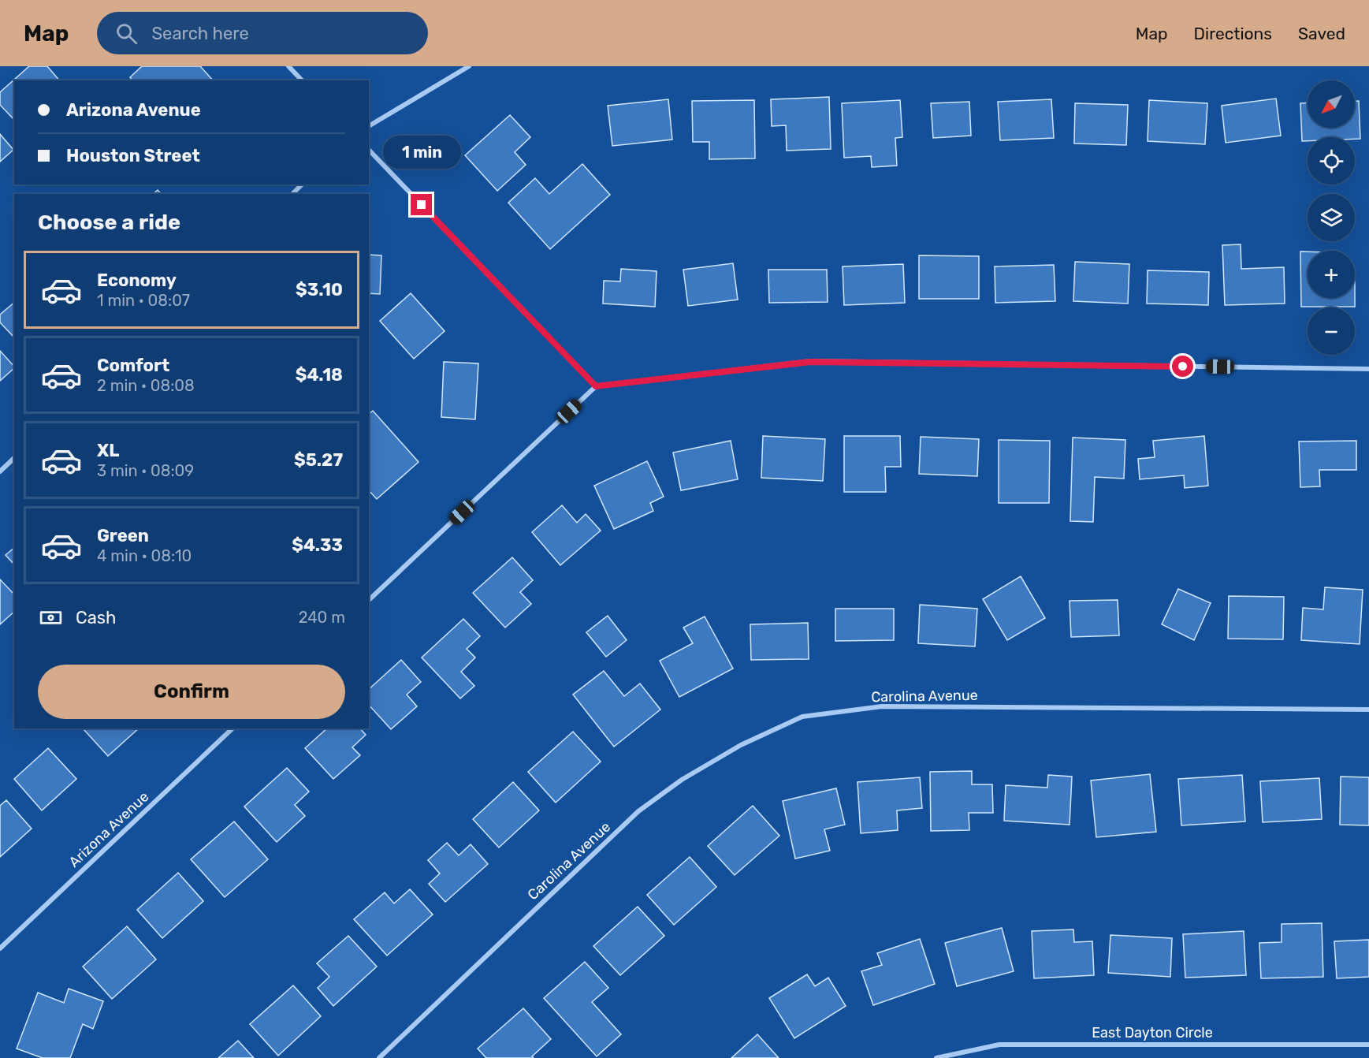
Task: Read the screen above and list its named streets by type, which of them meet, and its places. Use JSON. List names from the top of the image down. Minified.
{"streets":{"street":["Carolina Avenue","Arizona Avenue","East Dayton Circle"]},"north":"bottom left","page":{"header":"Map","search":"Search here","nav":["Map","Directions","Saved"],"map_buttons":["+","−"],"banner":["Arizona Avenue","Houston Street"],"bubble":"1 min","heading":"Choose a ride","list":[{"name":"Economy","note":"1 min · 08:07","value":"$3.10"},{"name":"Comfort","note":"2 min · 08:08","value":"$4.18"},{"name":"XL","note":"3 min · 08:09","value":"$5.27"},{"name":"Green","note":"4 min · 08:10","value":"$4.33"}],"pay":["Cash","240 m"],"buttons":"Confirm"}}
